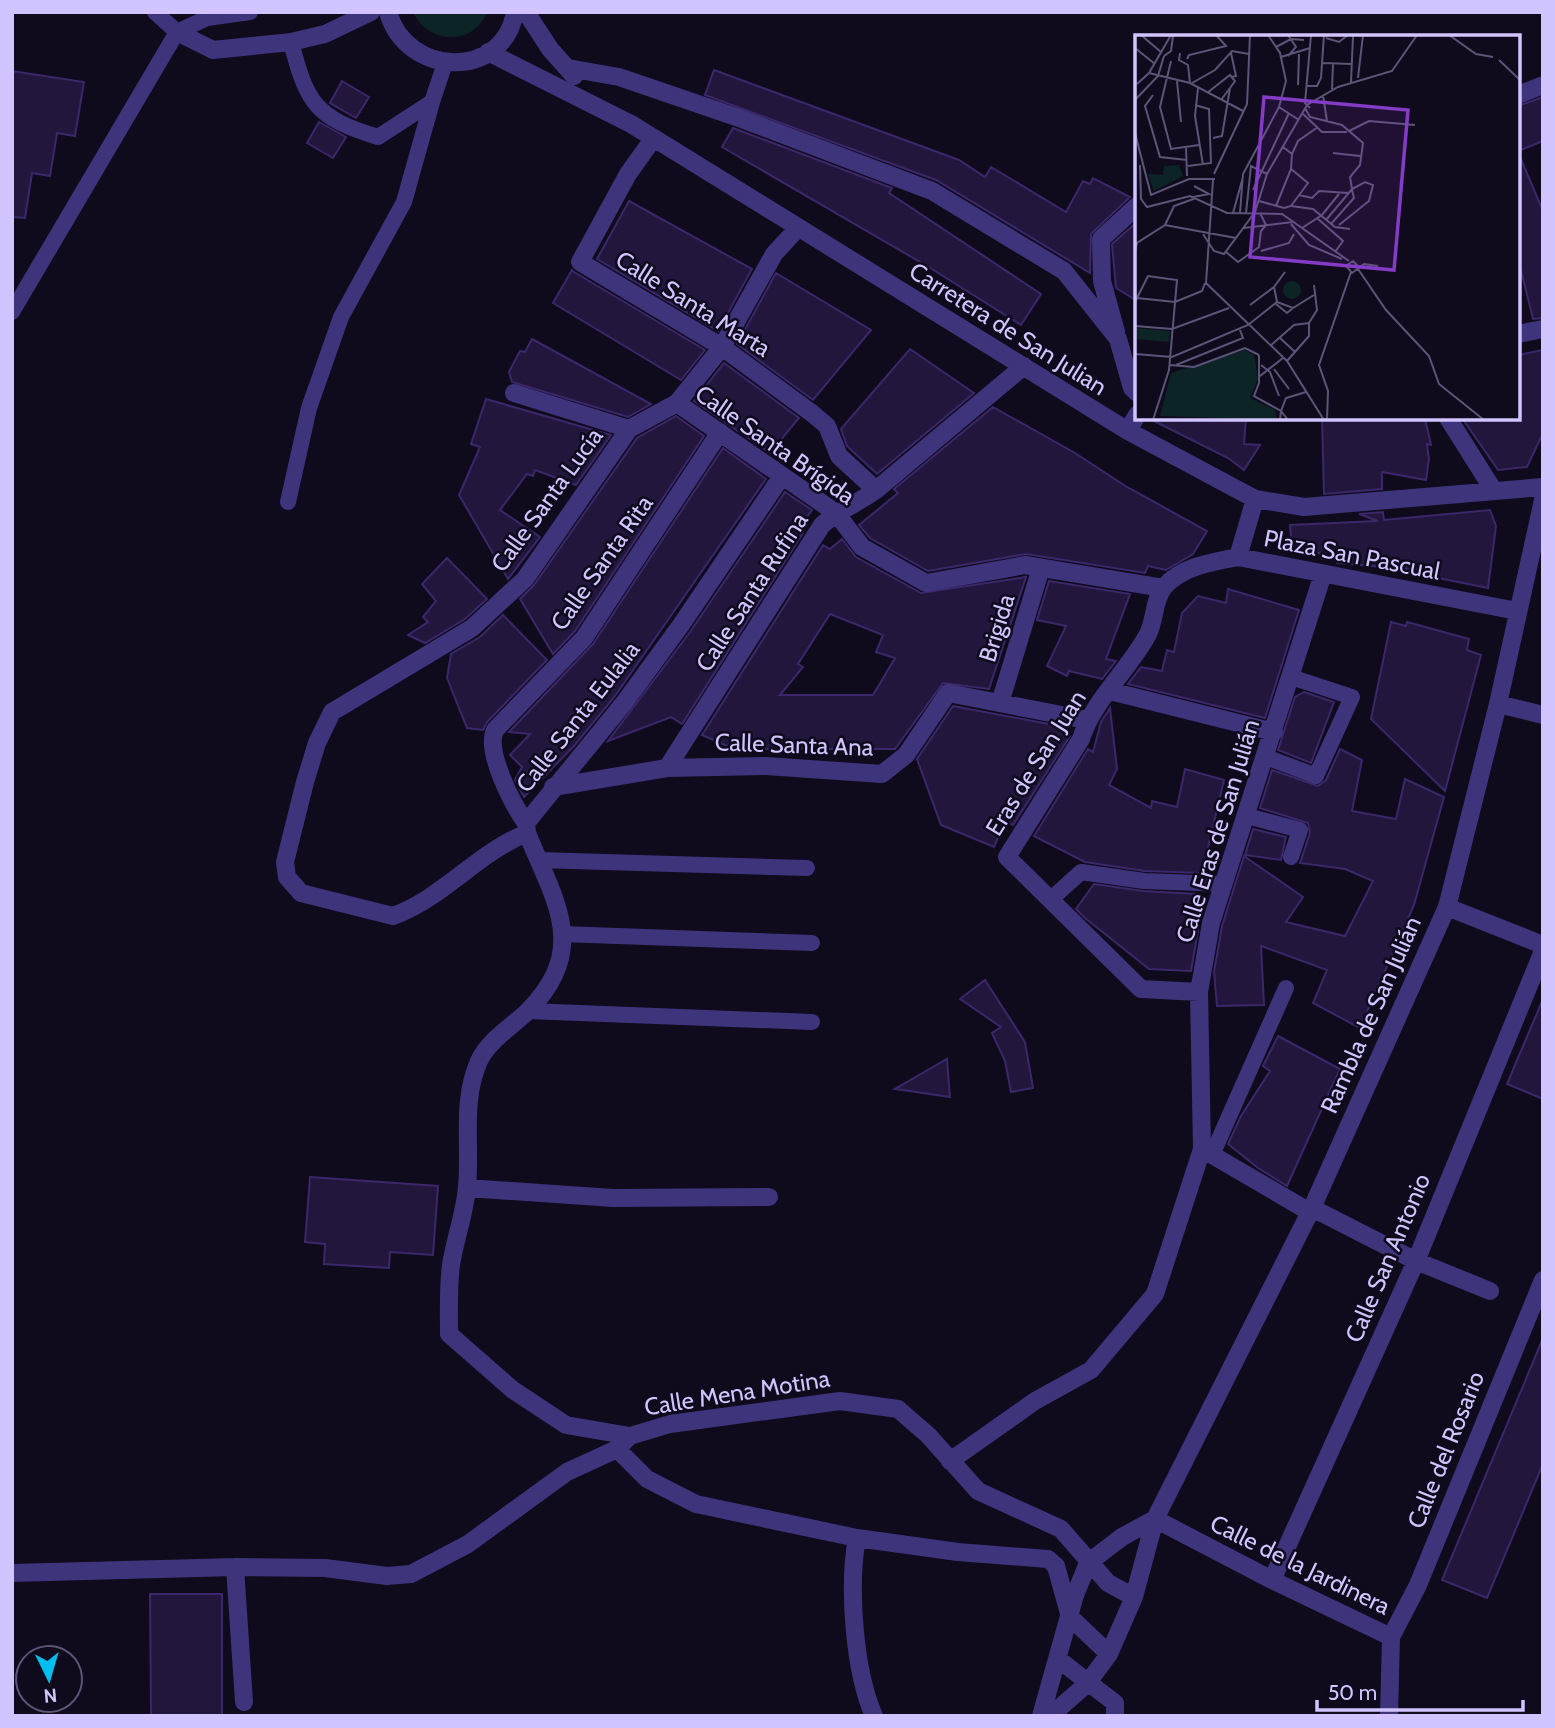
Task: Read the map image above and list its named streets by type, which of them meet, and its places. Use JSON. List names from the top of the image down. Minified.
{"streets":{"street":["Calle Santa Marta","Carretera de San Julian","Calle Santa Brígida","Calle Santa Lucía","Plaza San Pascual","Calle Santa Rita","Calle Santa Rufina","Brigida","Calle Santa Eulalia","Calle Santa Ana","Eras de San Juan","Calle Eras de San Julián","Rambla de San Julián","Calle San Antonio","Calle Mena Motina","Calle del Rosario","Calle de la Jardinera"]},"crossings":[["Calle Santa Marta","Carretera de San Julian"],["Calle Santa Marta","Calle Santa Rufina"],["Carretera de San Julian","Plaza San Pascual"],["Carretera de San Julian","Calle Santa Rufina"],["Calle Santa Brígida","Calle Santa Lucía"],["Calle Santa Brígida","Calle Santa Rita"],["Calle Santa Brígida","Calle Santa Rufina"],["Calle Santa Brígida","Brigida"],["Calle Santa Brígida","Calle Santa Eulalia"],["Calle Santa Brígida","Eras de San Juan"],["Calle Santa Lucía","Calle Santa Eulalia"],["Plaza San Pascual","Calle Eras de San Julián"],["Plaza San Pascual","Rambla de San Julián"],["Calle Santa Rita","Calle Santa Eulalia"],["Calle Santa Rufina","Calle Santa Ana"],["Brigida","Calle Santa Ana"],["Calle Santa Ana","Eras de San Juan"],["Eras de San Juan","Calle Eras de San Julián"],["Calle Eras de San Julián","Calle Mena Motina"],["Rambla de San Julián","Calle Mena Motina"],["Rambla de San Julián","Calle de la Jardinera"],["Calle San Antonio","Calle de la Jardinera"],["Calle del Rosario","Calle de la Jardinera"]],"scale_bar":"50 m","north":"bottom"}
